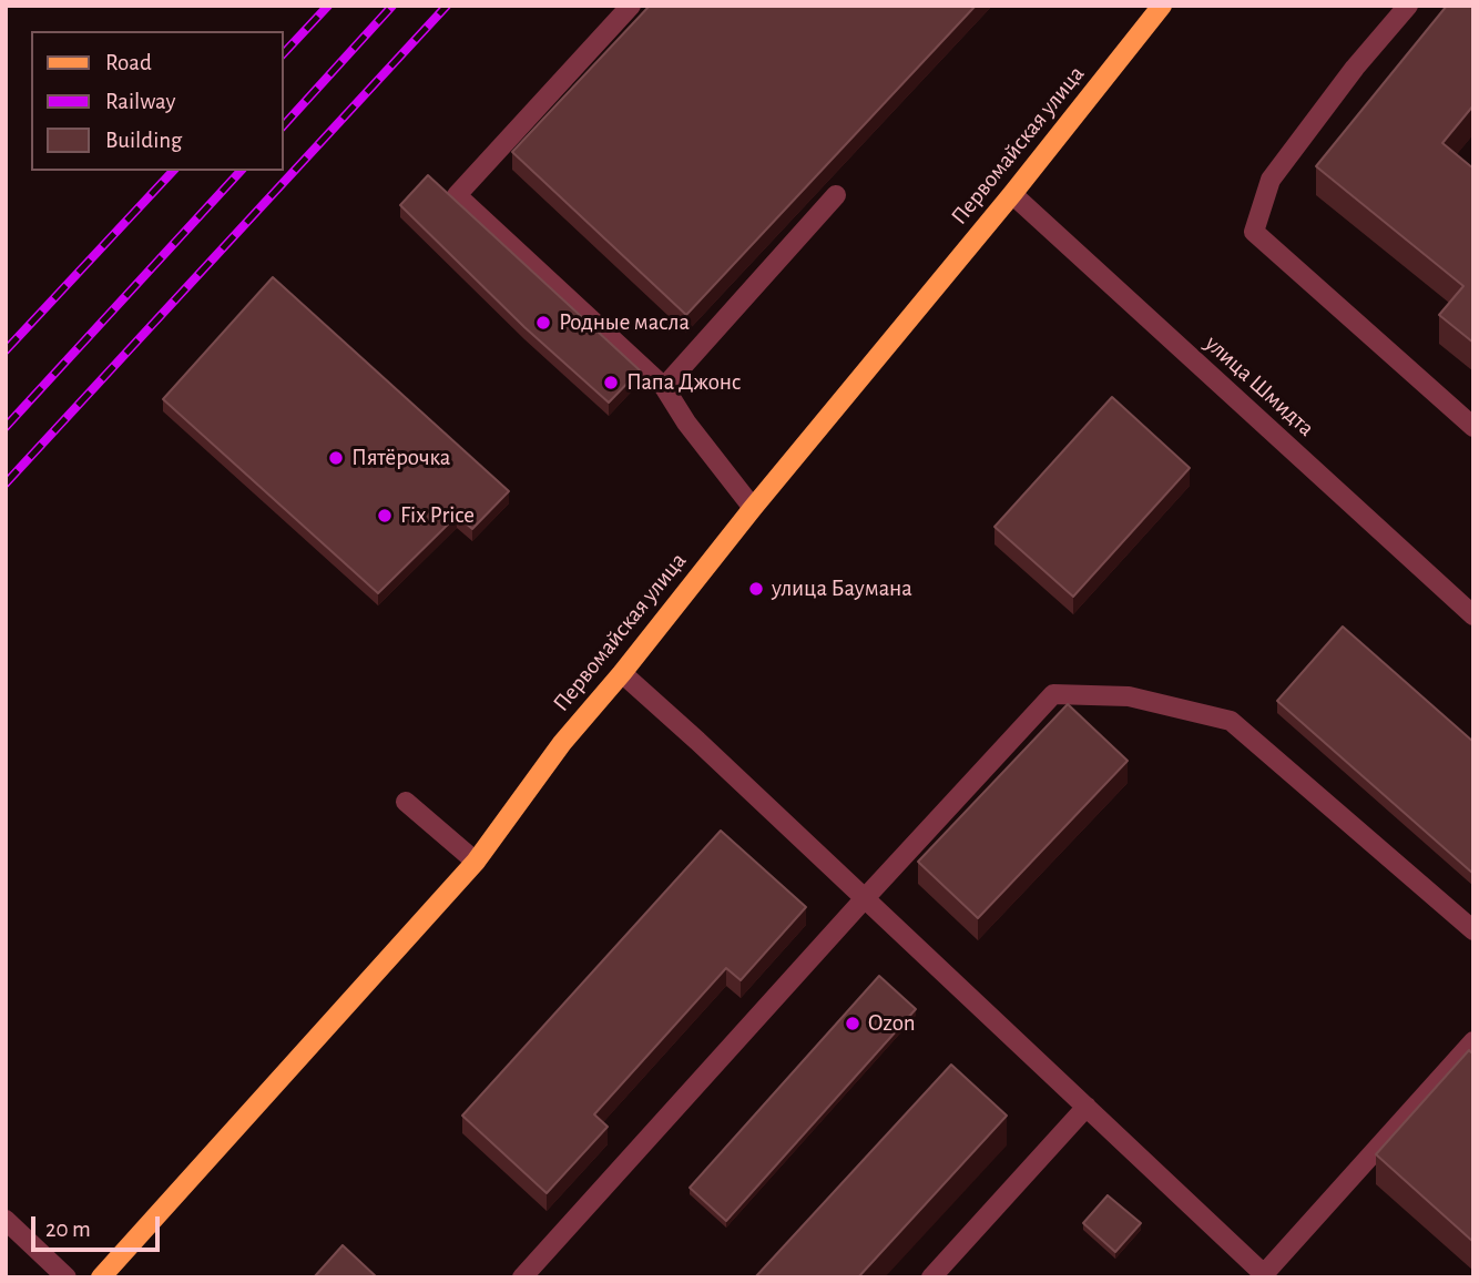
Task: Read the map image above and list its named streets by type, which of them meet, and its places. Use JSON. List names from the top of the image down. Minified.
{"streets":{"main road":["Первомайская улица"],"street":["улица Шмидта"]},"crossings":[["Первомайская улица","улица Шмидта"]],"places":["Родные масла","Папа Джонс","Пятёрочка","Fix Price","улица Баумана","Ozon"],"legend":["Road","Railway","Building"],"scale_bar":"20 m"}
